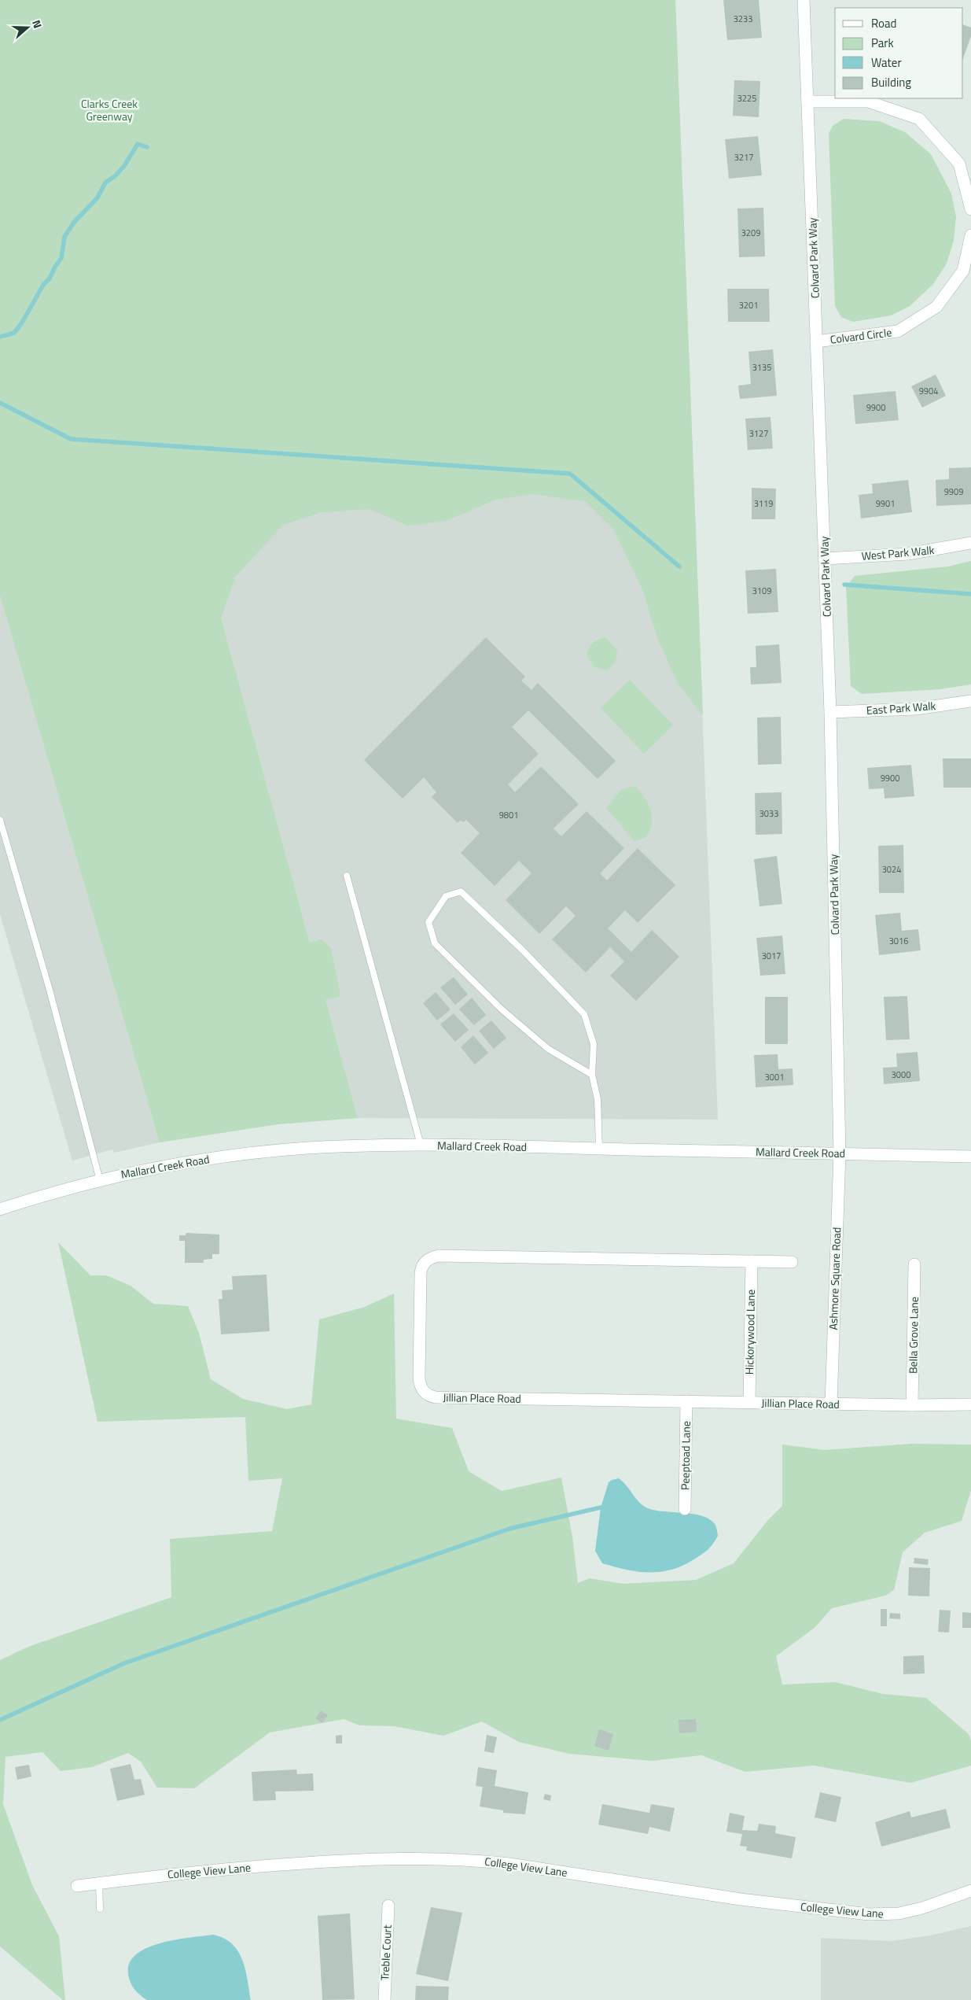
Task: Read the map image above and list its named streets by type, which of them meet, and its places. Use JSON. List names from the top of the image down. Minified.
{"streets":{"street":["Colvard Park Way","Colvard Circle","West Park Walk","East Park Walk","Mallard Creek Road","Ashmore Square Road","Hickorywood Lane","Bella Grove Lane","Jillian Place Road","Peeptoad Lane","College View Lane","Treble Court"]},"crossings":[["Colvard Park Way","Colvard Circle"],["Colvard Park Way","West Park Walk"],["Colvard Park Way","East Park Walk"],["Colvard Park Way","Mallard Creek Road"],["Colvard Park Way","Ashmore Square Road"],["Mallard Creek Road","Ashmore Square Road"],["Ashmore Square Road","Jillian Place Road"],["Hickorywood Lane","Jillian Place Road"],["Bella Grove Lane","Jillian Place Road"],["Jillian Place Road","Peeptoad Lane"]],"parks":["Clarks Creek Greenway"],"house_numbers":["3233","3225","3217","3209","3201","3135","9904","9900","3127","9909","3119","9901","3109","9900","3033","9801","3024","3016","3017","3000","3001"],"legend":["Road","Park","Water","Building"],"north":"right"}
